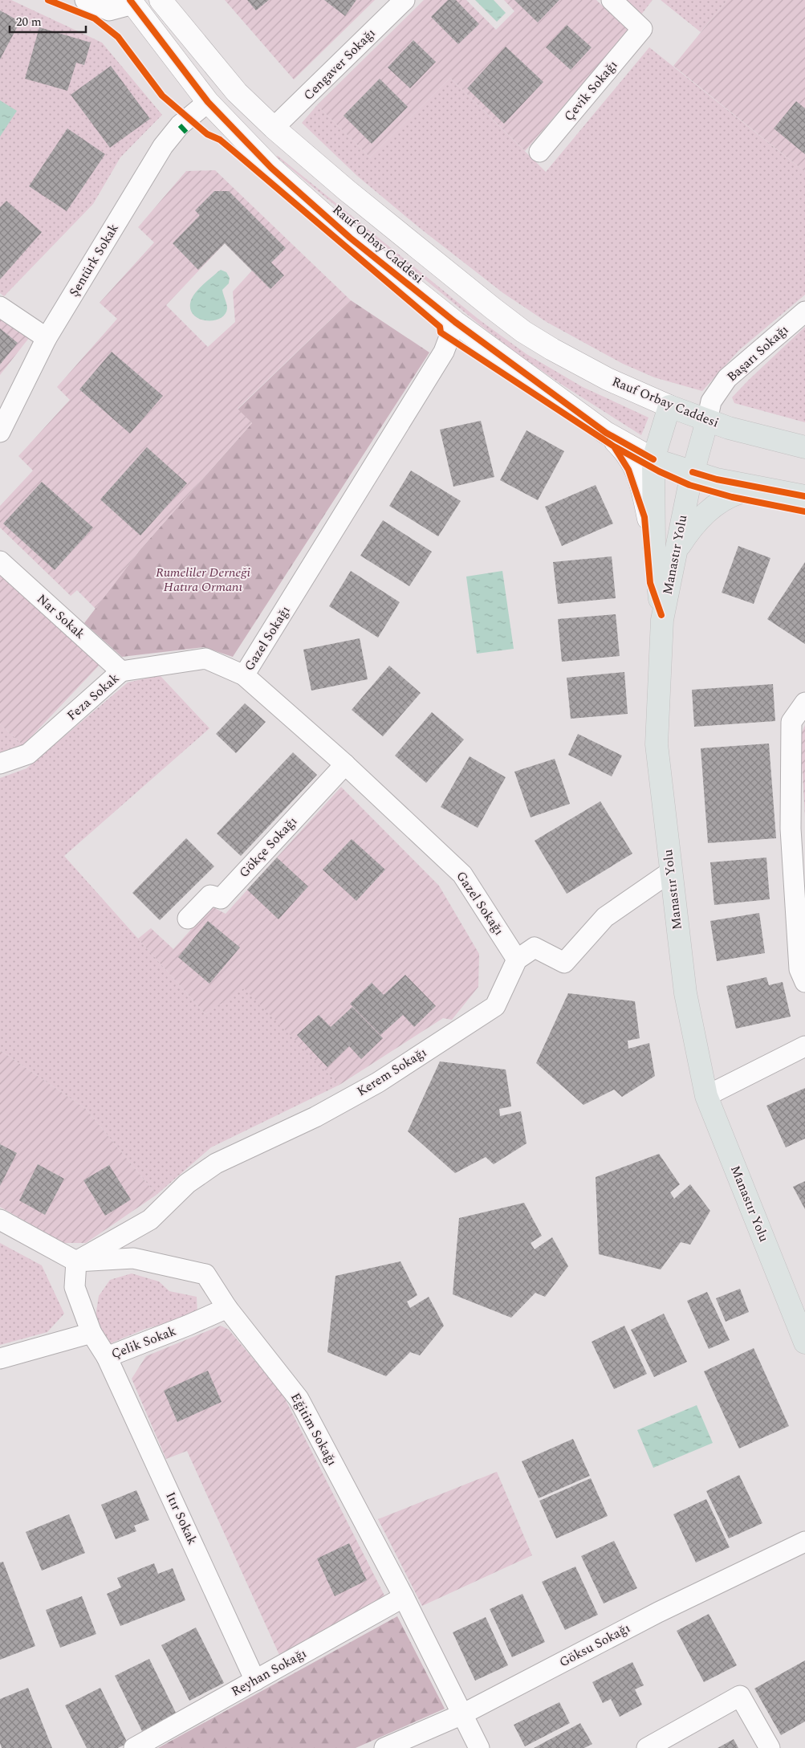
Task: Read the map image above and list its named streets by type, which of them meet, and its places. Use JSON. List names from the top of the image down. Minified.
{"streets":{"main road":["Rauf Orbay Caddesi","Manastır Yolu"],"street":["Cengaver Sokağı","Çevik Sokağı","Şentürk Sokak","Başarı Sokağı","Nar Sokak","Gazel Sokağı","Feza Sokak","Gökçe Sokağı","Kerem Sokağı","Çelik Sokak","Eğitim Sokağı","Itır Sokak","Göksu Sokağı","Reyhan Sokağı"]},"crossings":[["Cengaver Sokağı","Rauf Orbay Caddesi"],["Rauf Orbay Caddesi","Şentürk Sokak"],["Rauf Orbay Caddesi","Başarı Sokağı"],["Rauf Orbay Caddesi","Manastır Yolu"],["Rauf Orbay Caddesi","Gazel Sokağı"],["Başarı Sokağı","Manastır Yolu"],["Nar Sokak","Feza Sokak"],["Gazel Sokağı","Feza Sokak"],["Gazel Sokağı","Gökçe Sokağı"],["Gazel Sokağı","Kerem Sokağı"],["Kerem Sokağı","Çelik Sokak"],["Kerem Sokağı","Eğitim Sokağı"],["Çelik Sokak","Eğitim Sokağı"],["Çelik Sokak","Itır Sokak"],["Eğitim Sokağı","Göksu Sokağı"],["Eğitim Sokağı","Reyhan Sokağı"],["Itır Sokak","Reyhan Sokağı"]],"parks":["Rumeliler Derneği Hatıra Ormanı"],"scale_bar":"20 m"}
